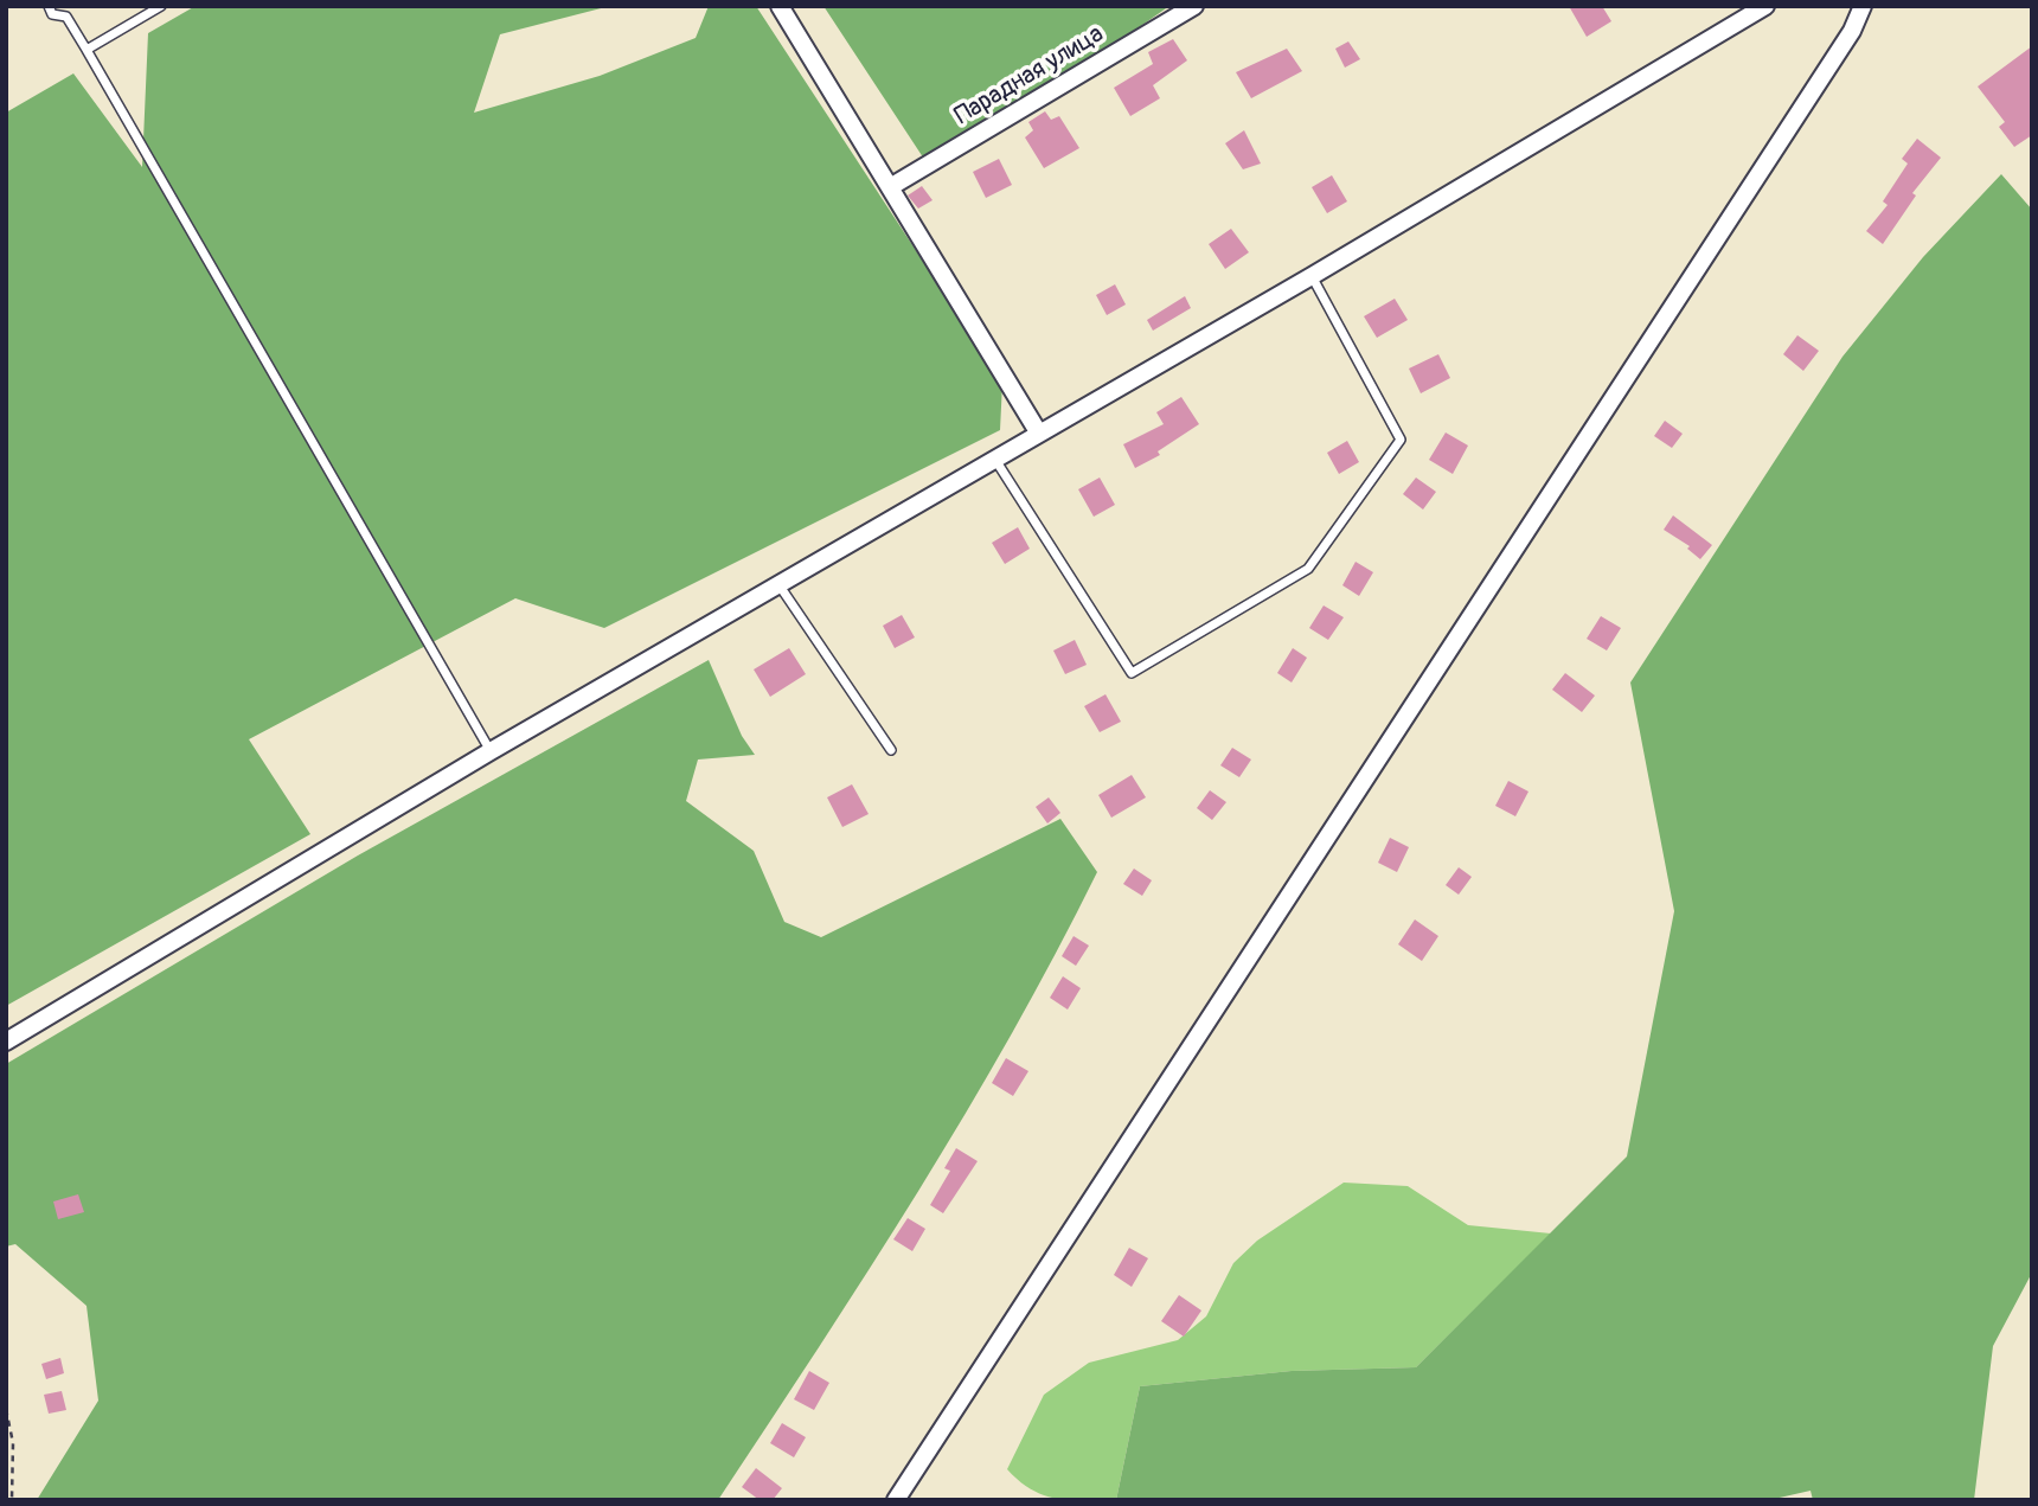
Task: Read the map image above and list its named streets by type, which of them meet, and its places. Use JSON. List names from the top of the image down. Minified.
{"streets":{"street":["Парадная улица"]}}
